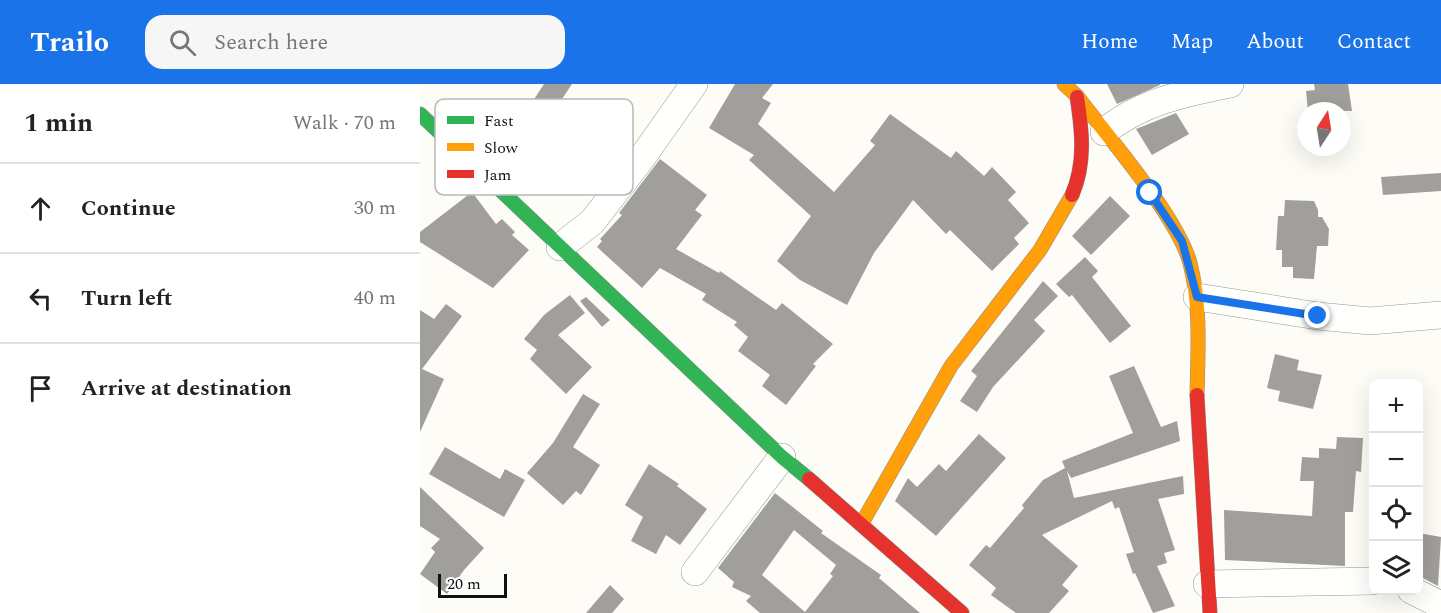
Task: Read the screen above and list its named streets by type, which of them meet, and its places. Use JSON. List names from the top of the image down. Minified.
{"legend":["Fast","Slow","Jam"],"scale_bar":"20 m","north":"top","page":{"header":"Trailo","search":"Search here","nav":["Home","Map","About","Contact"],"heading":["1 min","Walk · 70 m"],"list":[["Continue","30 m"],["Turn left","40 m"],"Arrive at destination"],"map_buttons":["+","−"],"scale":"20 m"}}
